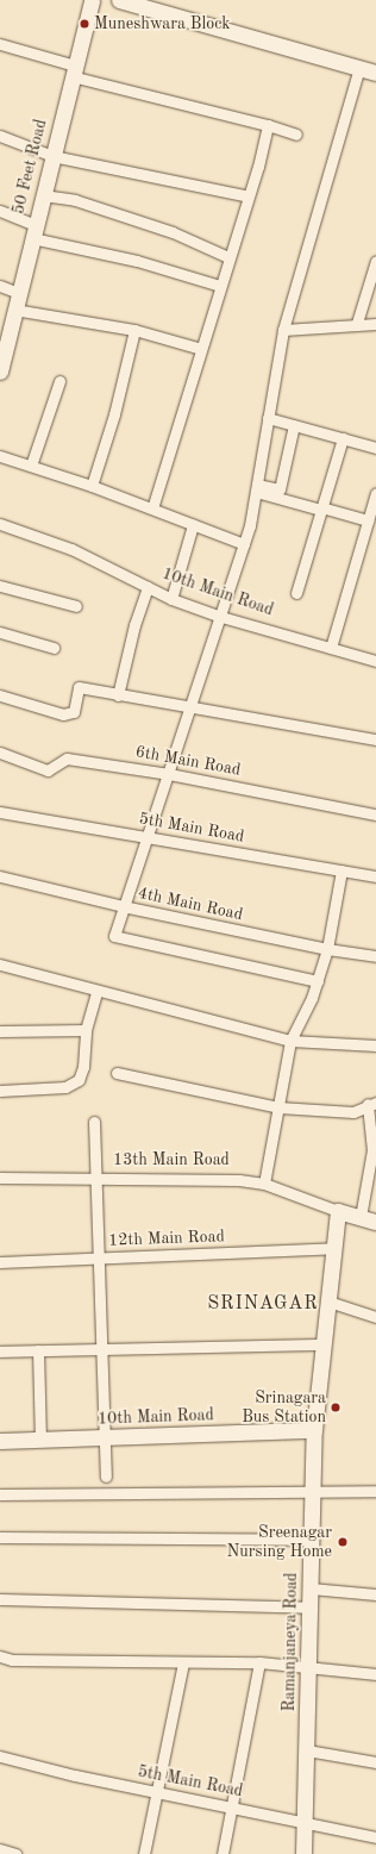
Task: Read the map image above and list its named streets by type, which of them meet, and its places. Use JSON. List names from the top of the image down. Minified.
{"streets":{"street":["50 Feet Road","10th Main Road","6th Main Road","5th Main Road","4th Main Road","13th Main Road","12th Main Road","Ramanjaneya Road"]},"crossings":[["10th Main Road","Ramanjaneya Road"],["5th Main Road","Ramanjaneya Road"]],"districts":["SRINAGAR"],"places":["Muneshwara Block","Srinagara Bus Station","Sreenagar Nursing Home"]}
